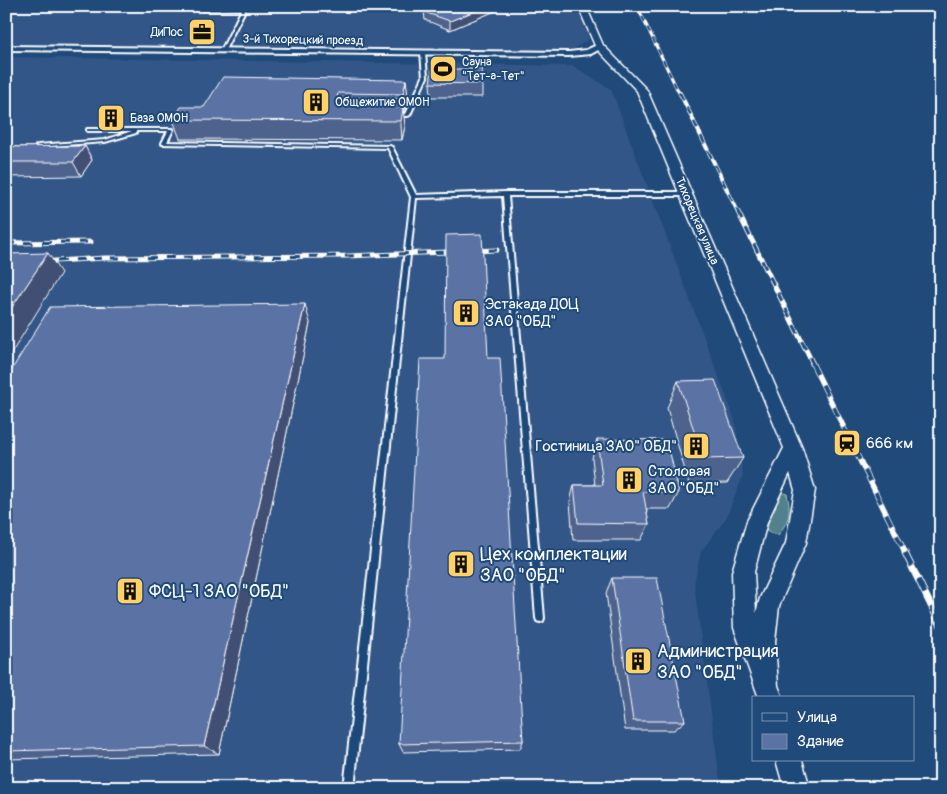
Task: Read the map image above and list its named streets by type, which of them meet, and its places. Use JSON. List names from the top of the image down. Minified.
{"streets":{"street":["3-й Тихорецкий проезд","Тихорецкая улица"]},"crossings":[["3-й Тихорецкий проезд","Тихорецкая улица"]],"places":{"office":["ДиПос"],"sports":["Сауна \"Тет-а-Тет\""],"building":["Общежитие ОМОН","База ОМОН","Эстакада ДОЦ ЗАО \"ОБД\"","Гостиница ЗАО\" ОБД\"","Столовая ЗАО \"ОБД\"","Цех комплектации ЗАО \"ОБД\"","ФСЦ-1 ЗАО \"ОБД\"","Администрация ЗАО \"ОБД\""],"station":["666 км"]},"legend":["Улица","Здание"]}
